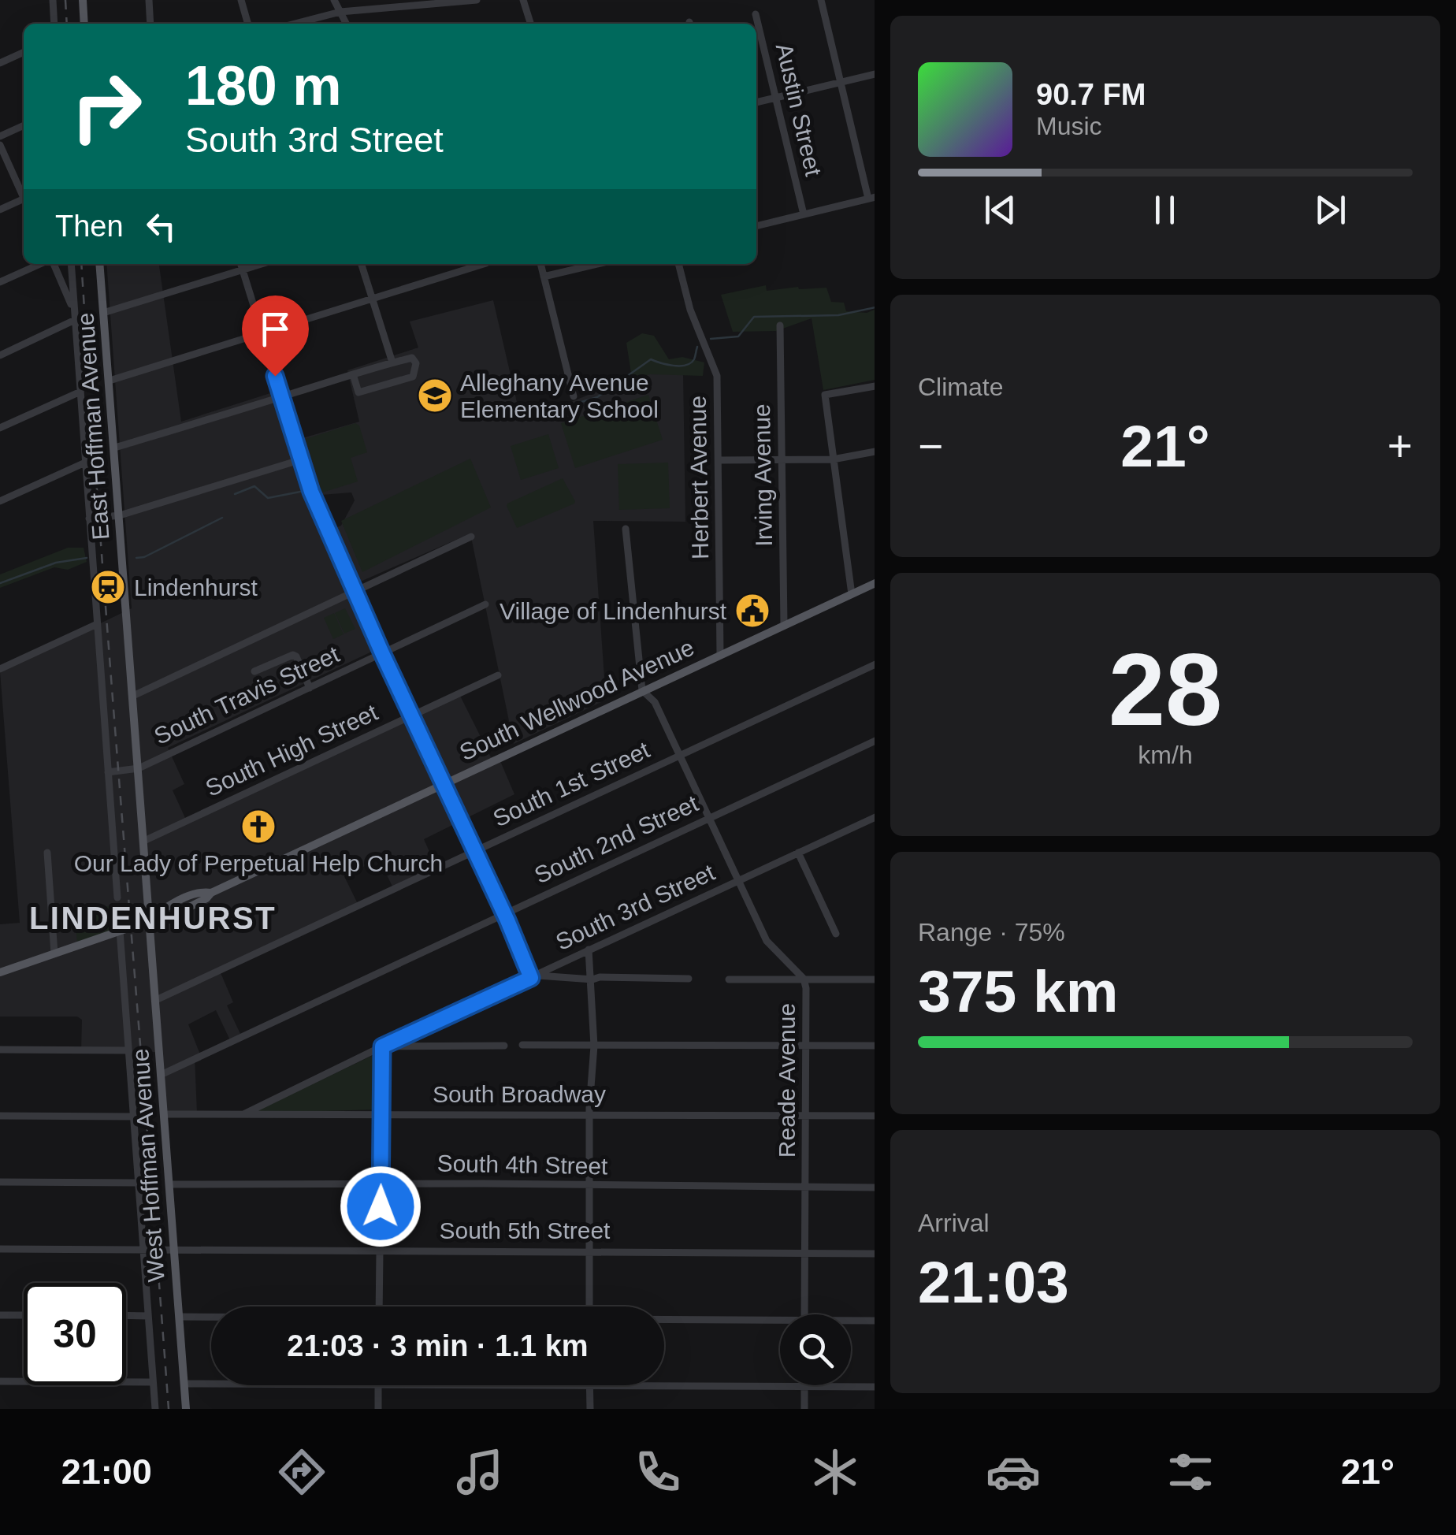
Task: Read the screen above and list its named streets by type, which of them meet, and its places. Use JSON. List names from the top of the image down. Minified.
{"streets":{"main road":["East Hoffman Avenue","South Wellwood Avenue","West Hoffman Avenue"],"street":["Austin Street","Irving Avenue","Herbert Avenue","South Travis Street","South High Street","South 1st Street","South 2nd Street","South 3rd Street","Reade Avenue","South Broadway","South 4th Street","South 5th Street"]},"crossings":[["East Hoffman Avenue","South Travis Street"],["East Hoffman Avenue","South Wellwood Avenue"],["East Hoffman Avenue","South High Street"],["East Hoffman Avenue","West Hoffman Avenue"],["Irving Avenue","South Wellwood Avenue"],["Herbert Avenue","South Wellwood Avenue"],["South Wellwood Avenue","Reade Avenue"],["South Wellwood Avenue","West Hoffman Avenue"],["South 1st Street","Reade Avenue"],["South 1st Street","West Hoffman Avenue"],["South 2nd Street","Reade Avenue"],["South 2nd Street","West Hoffman Avenue"],["South 3rd Street","Reade Avenue"],["South 3rd Street","South Broadway"],["Reade Avenue","South Broadway"],["Reade Avenue","South 4th Street"],["Reade Avenue","South 5th Street"],["South Broadway","West Hoffman Avenue"],["South 4th Street","West Hoffman Avenue"],["West Hoffman Avenue","South 5th Street"]],"districts":["LINDENHURST"],"places":{"school or university":["Alleghany Avenue Elementary School"],"station":["Lindenhurst"],"public building":["Village of Lindenhurst"],"church":["Our Lady of Perpetual Help Church"]},"page":{"turn":["180 m","South 3rd Street"],"song":["90.7 FM","Music"],"then":"Then","tile":["Climate",["28","km/h"],["Range · 75%","375 km"],["Arrival","21:03"]],"heat":["−","21°","+"],"limit":"30","trip":"21:03 · 3 min · 1.1 km","tabs":["21:00","21°"]}}
